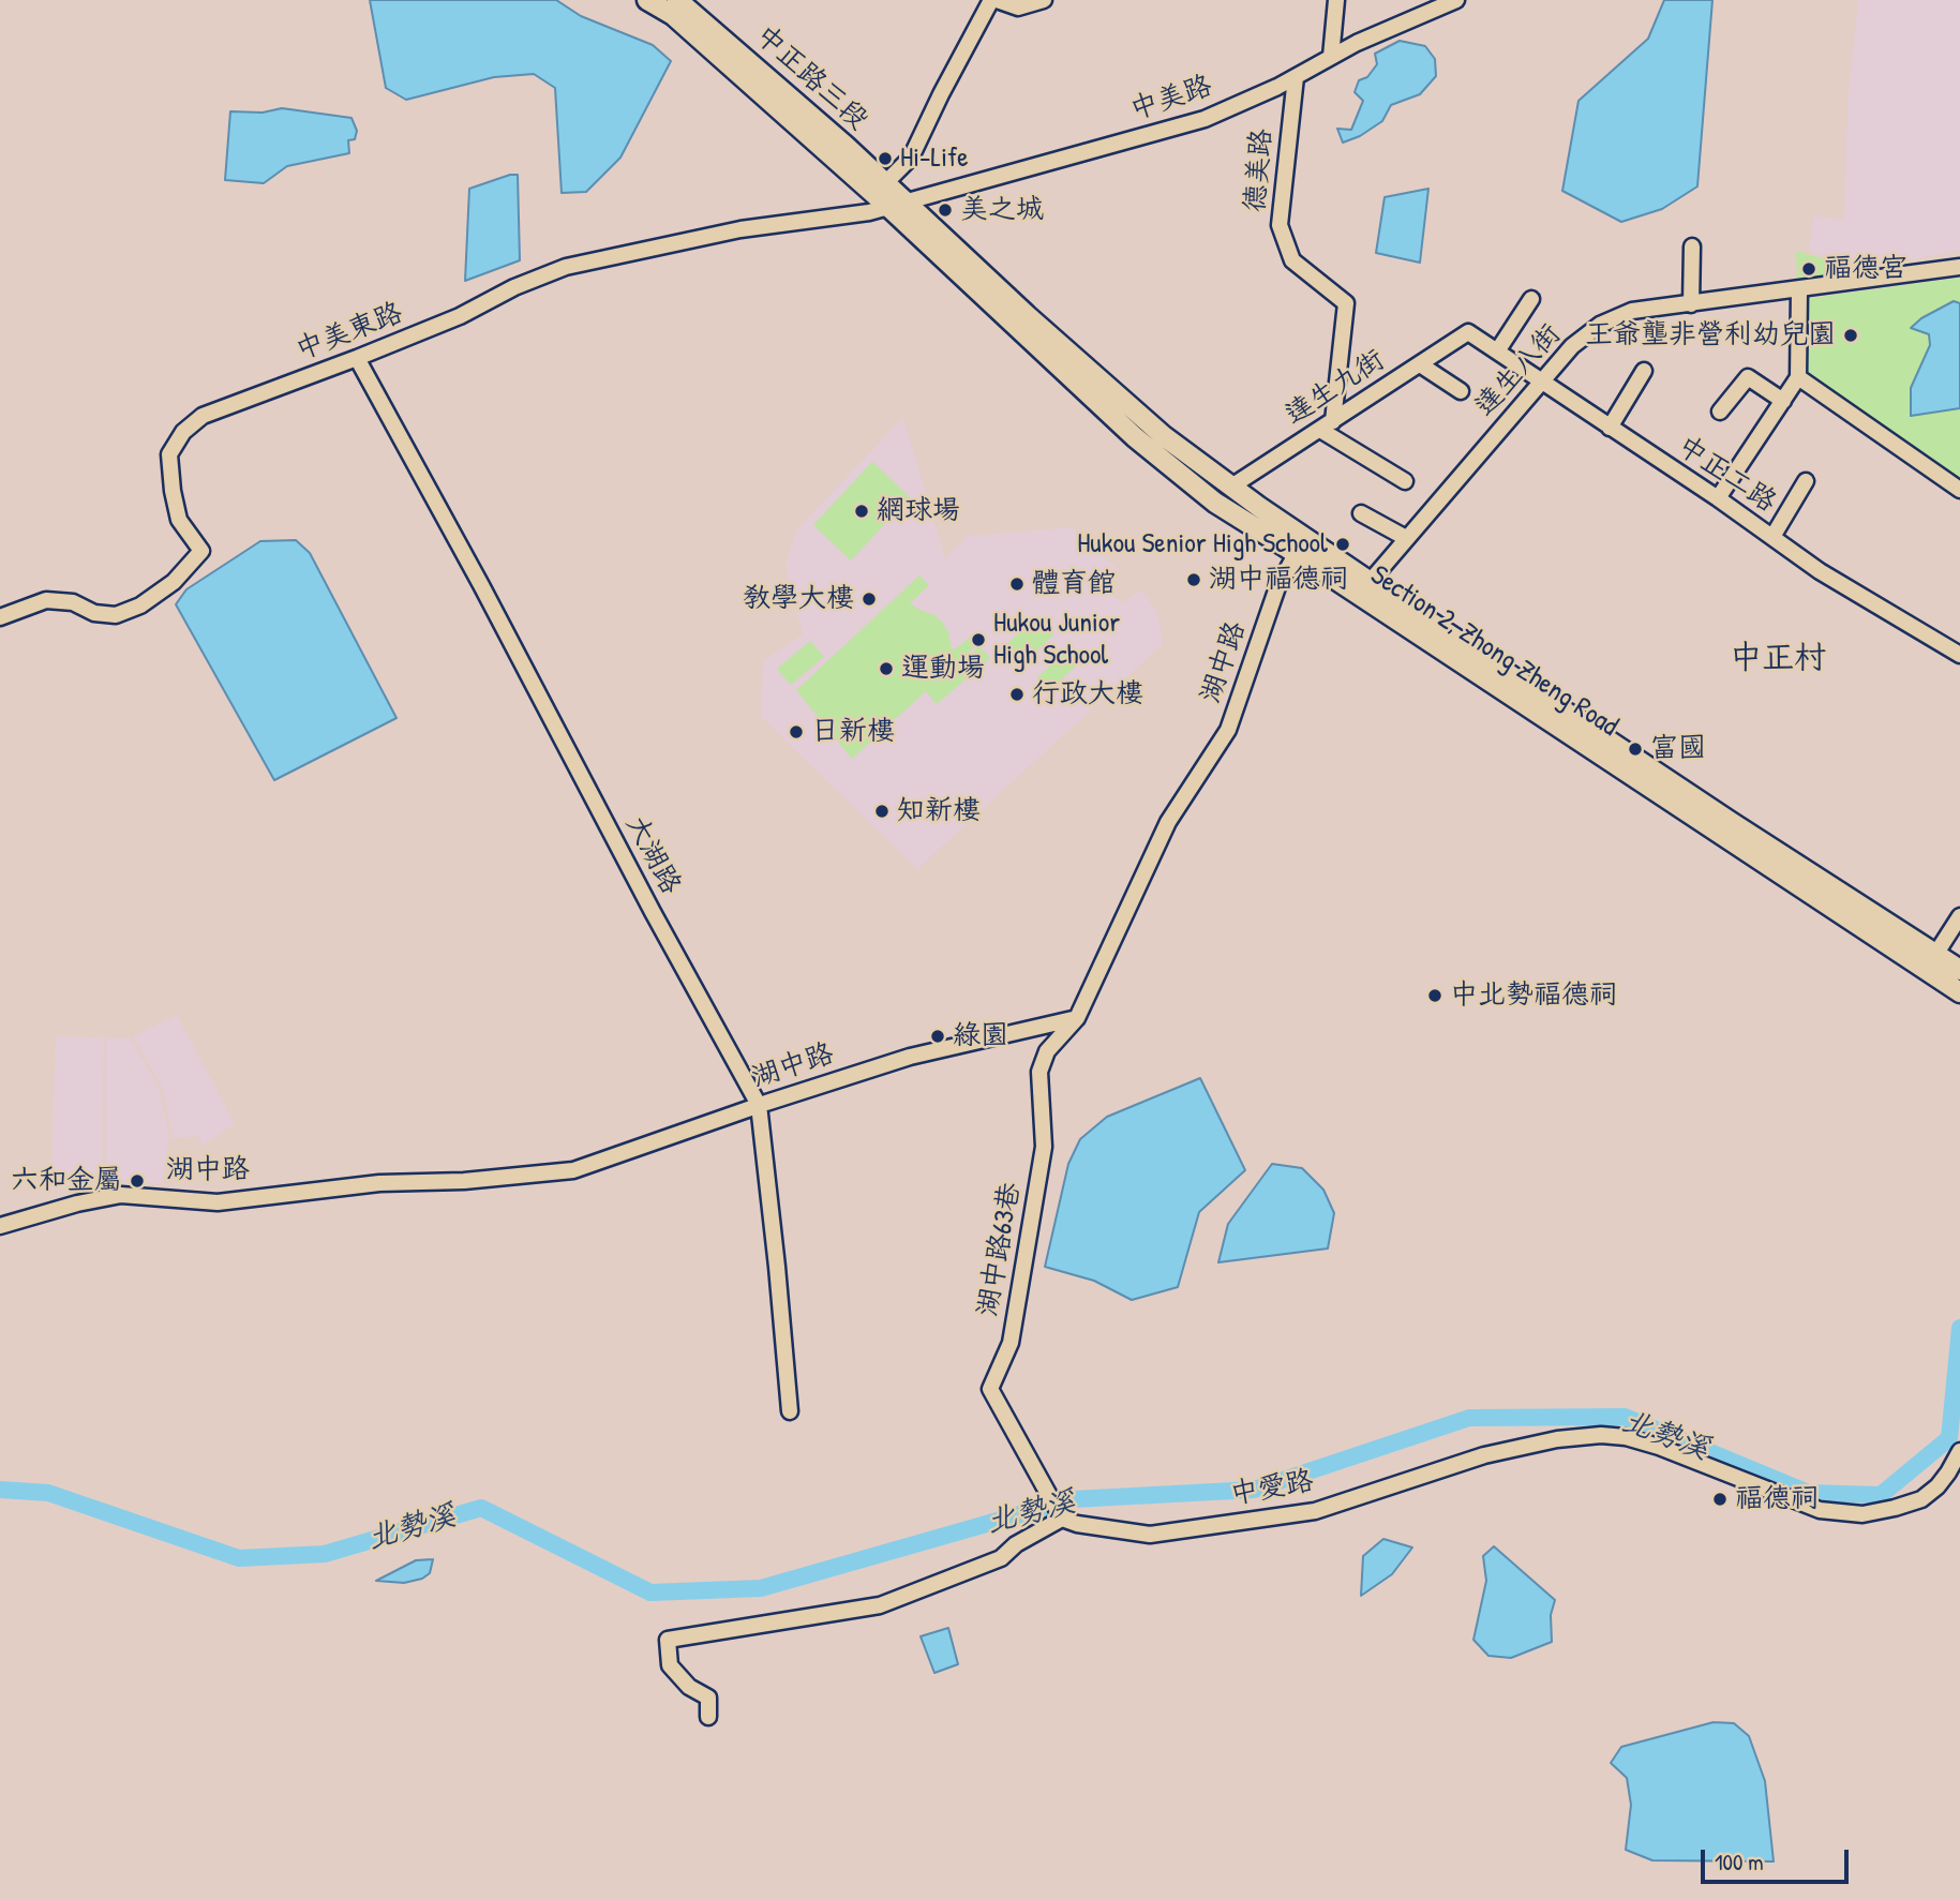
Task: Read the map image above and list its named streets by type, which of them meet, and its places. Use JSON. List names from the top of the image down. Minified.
{"streets":{"main road":["中正路三段","Section 2, Zhong Zheng Road"],"street":["中美路","德美路","中美東路","達生八街","達生九街","中正二路","湖中路","大湖路","湖中路63巷","中愛路"]},"crossings":[["中正路三段","中美路"],["中正路三段","中美東路"],["中正路三段","Section 2, Zhong Zheng Road"],["中美路","德美路"],["中美路","中美東路"],["中美路","Section 2, Zhong Zheng Road"],["德美路","達生九街"],["中美東路","Section 2, Zhong Zheng Road"],["中美東路","大湖路"],["達生八街","中正二路"],["達生八街","Section 2, Zhong Zheng Road"],["達生九街","中正二路"],["達生九街","Section 2, Zhong Zheng Road"],["Section 2, Zhong Zheng Road","湖中路"],["湖中路","大湖路"],["湖中路","湖中路63巷"],["湖中路63巷","中愛路"]],"districts":["中正村"],"water":["北勢溪"],"places":["Hi-Life","美之城","福德宫","王爺壟非營利幼兒園","網球場","Hukou Senior High School","湖中福德祠","體育館","教學大樓","Hukou Junior High School","運動場","行政大樓","日新樓","富國","知新樓","中北勢福德祠","綠園","六和金屬","福德祠"],"scale_bar":"100 m"}
